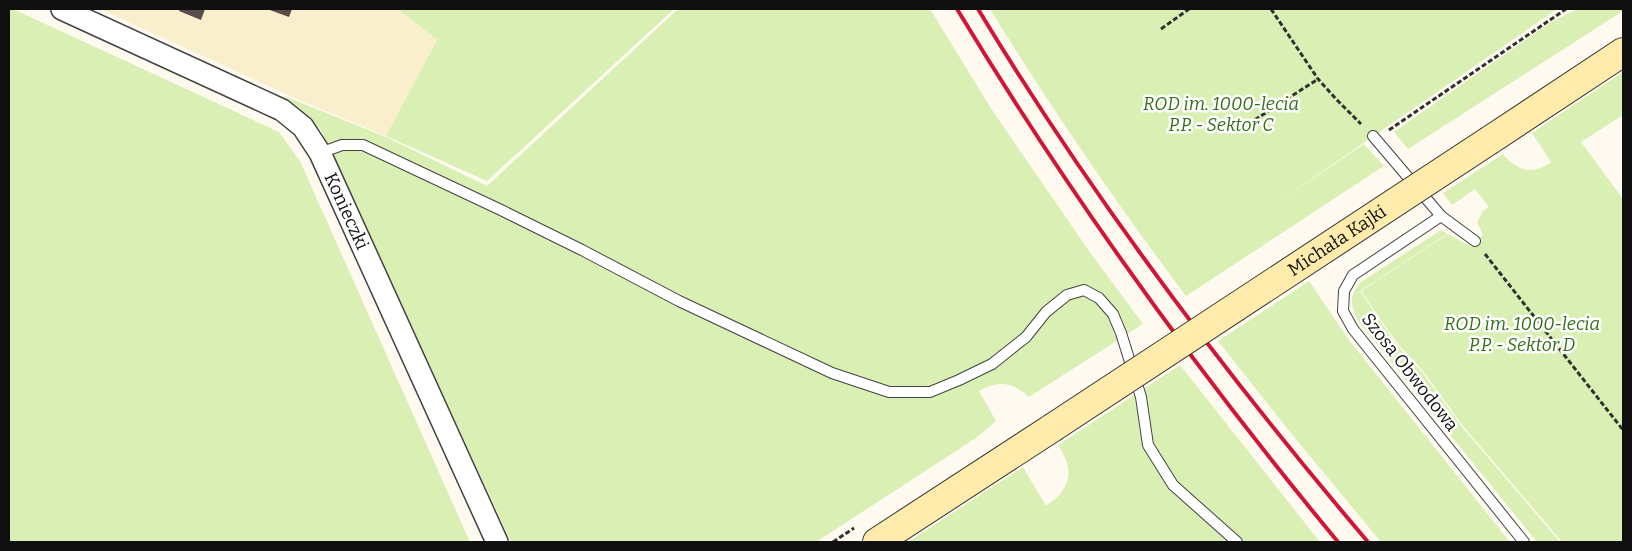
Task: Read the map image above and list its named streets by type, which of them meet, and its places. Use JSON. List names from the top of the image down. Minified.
{"streets":{"street":["Konieczki","Michała Kajki"],"lane":["Szosa Obwodowa"]},"parks":["ROD im. 1000-lecia P.P. - Sektor C","ROD im. 1000-lecia P.P. - Sektor D"]}
